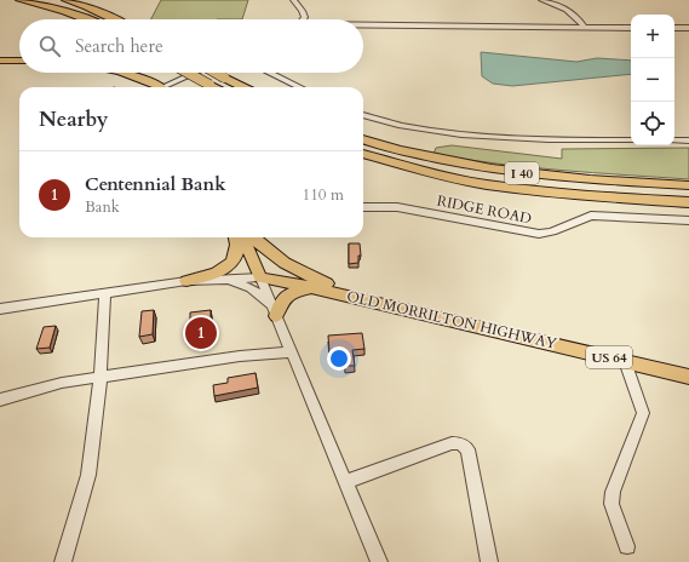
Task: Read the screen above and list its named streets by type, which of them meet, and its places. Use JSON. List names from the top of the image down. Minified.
{"streets":{"highway":["I 40"],"main road":["OLD MORRILTON HIGHWAY","US 64"],"street":["RIDGE ROAD"]},"page":{"map_buttons":["+","−"],"search":"Search here","heading":"Nearby","list":[{"mark":"1","name":"Centennial Bank","note":"Bank","value":"110 m"}],"pins":"1"}}
